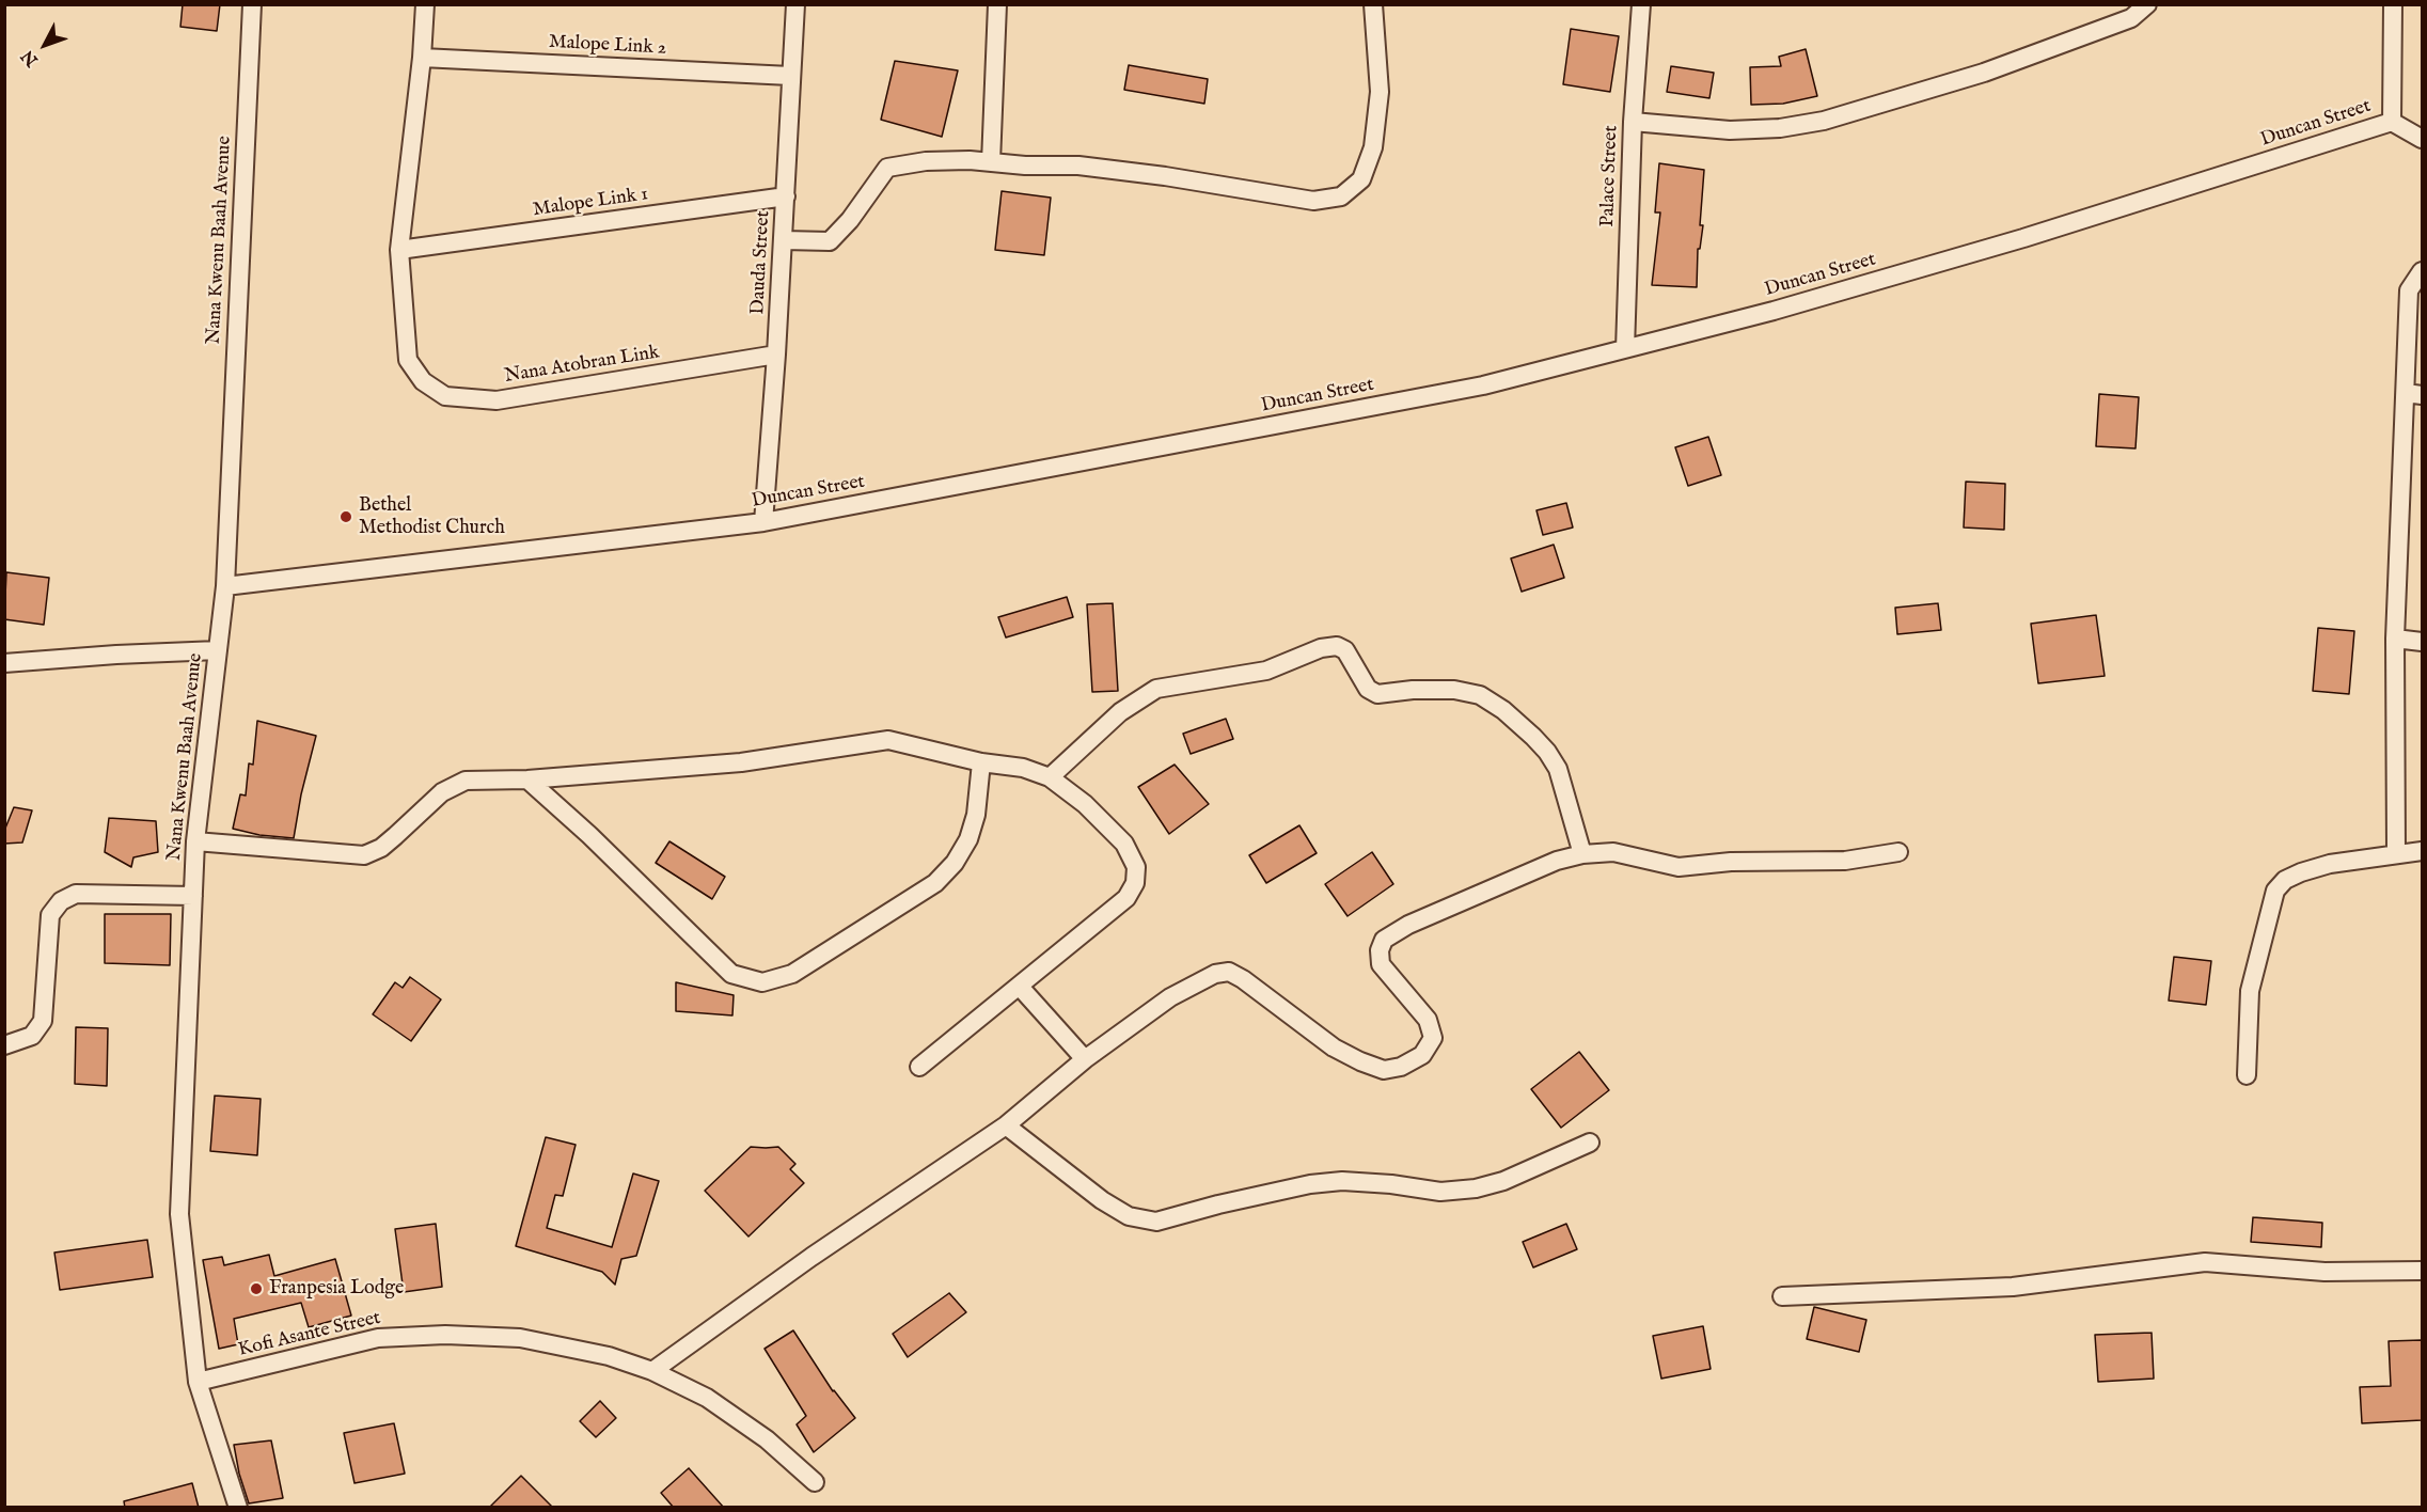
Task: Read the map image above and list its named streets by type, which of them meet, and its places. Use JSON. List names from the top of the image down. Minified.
{"streets":{"street":["Malope Link 2","Duncan Street","Palace Street","Malope Link 1","Nana Kwenu Baah Avenue","Dauda Street","Nana Atobran Link","Kofi Asante Street"]},"crossings":[["Malope Link 2","Dauda Street"],["Duncan Street","Palace Street"],["Duncan Street","Nana Kwenu Baah Avenue"],["Duncan Street","Dauda Street"],["Malope Link 1","Dauda Street"],["Malope Link 1","Nana Atobran Link"],["Nana Kwenu Baah Avenue","Kofi Asante Street"],["Dauda Street","Nana Atobran Link"]],"places":["Bethel Methodist Church","Franpesia Lodge"],"north":"bottom left"}
